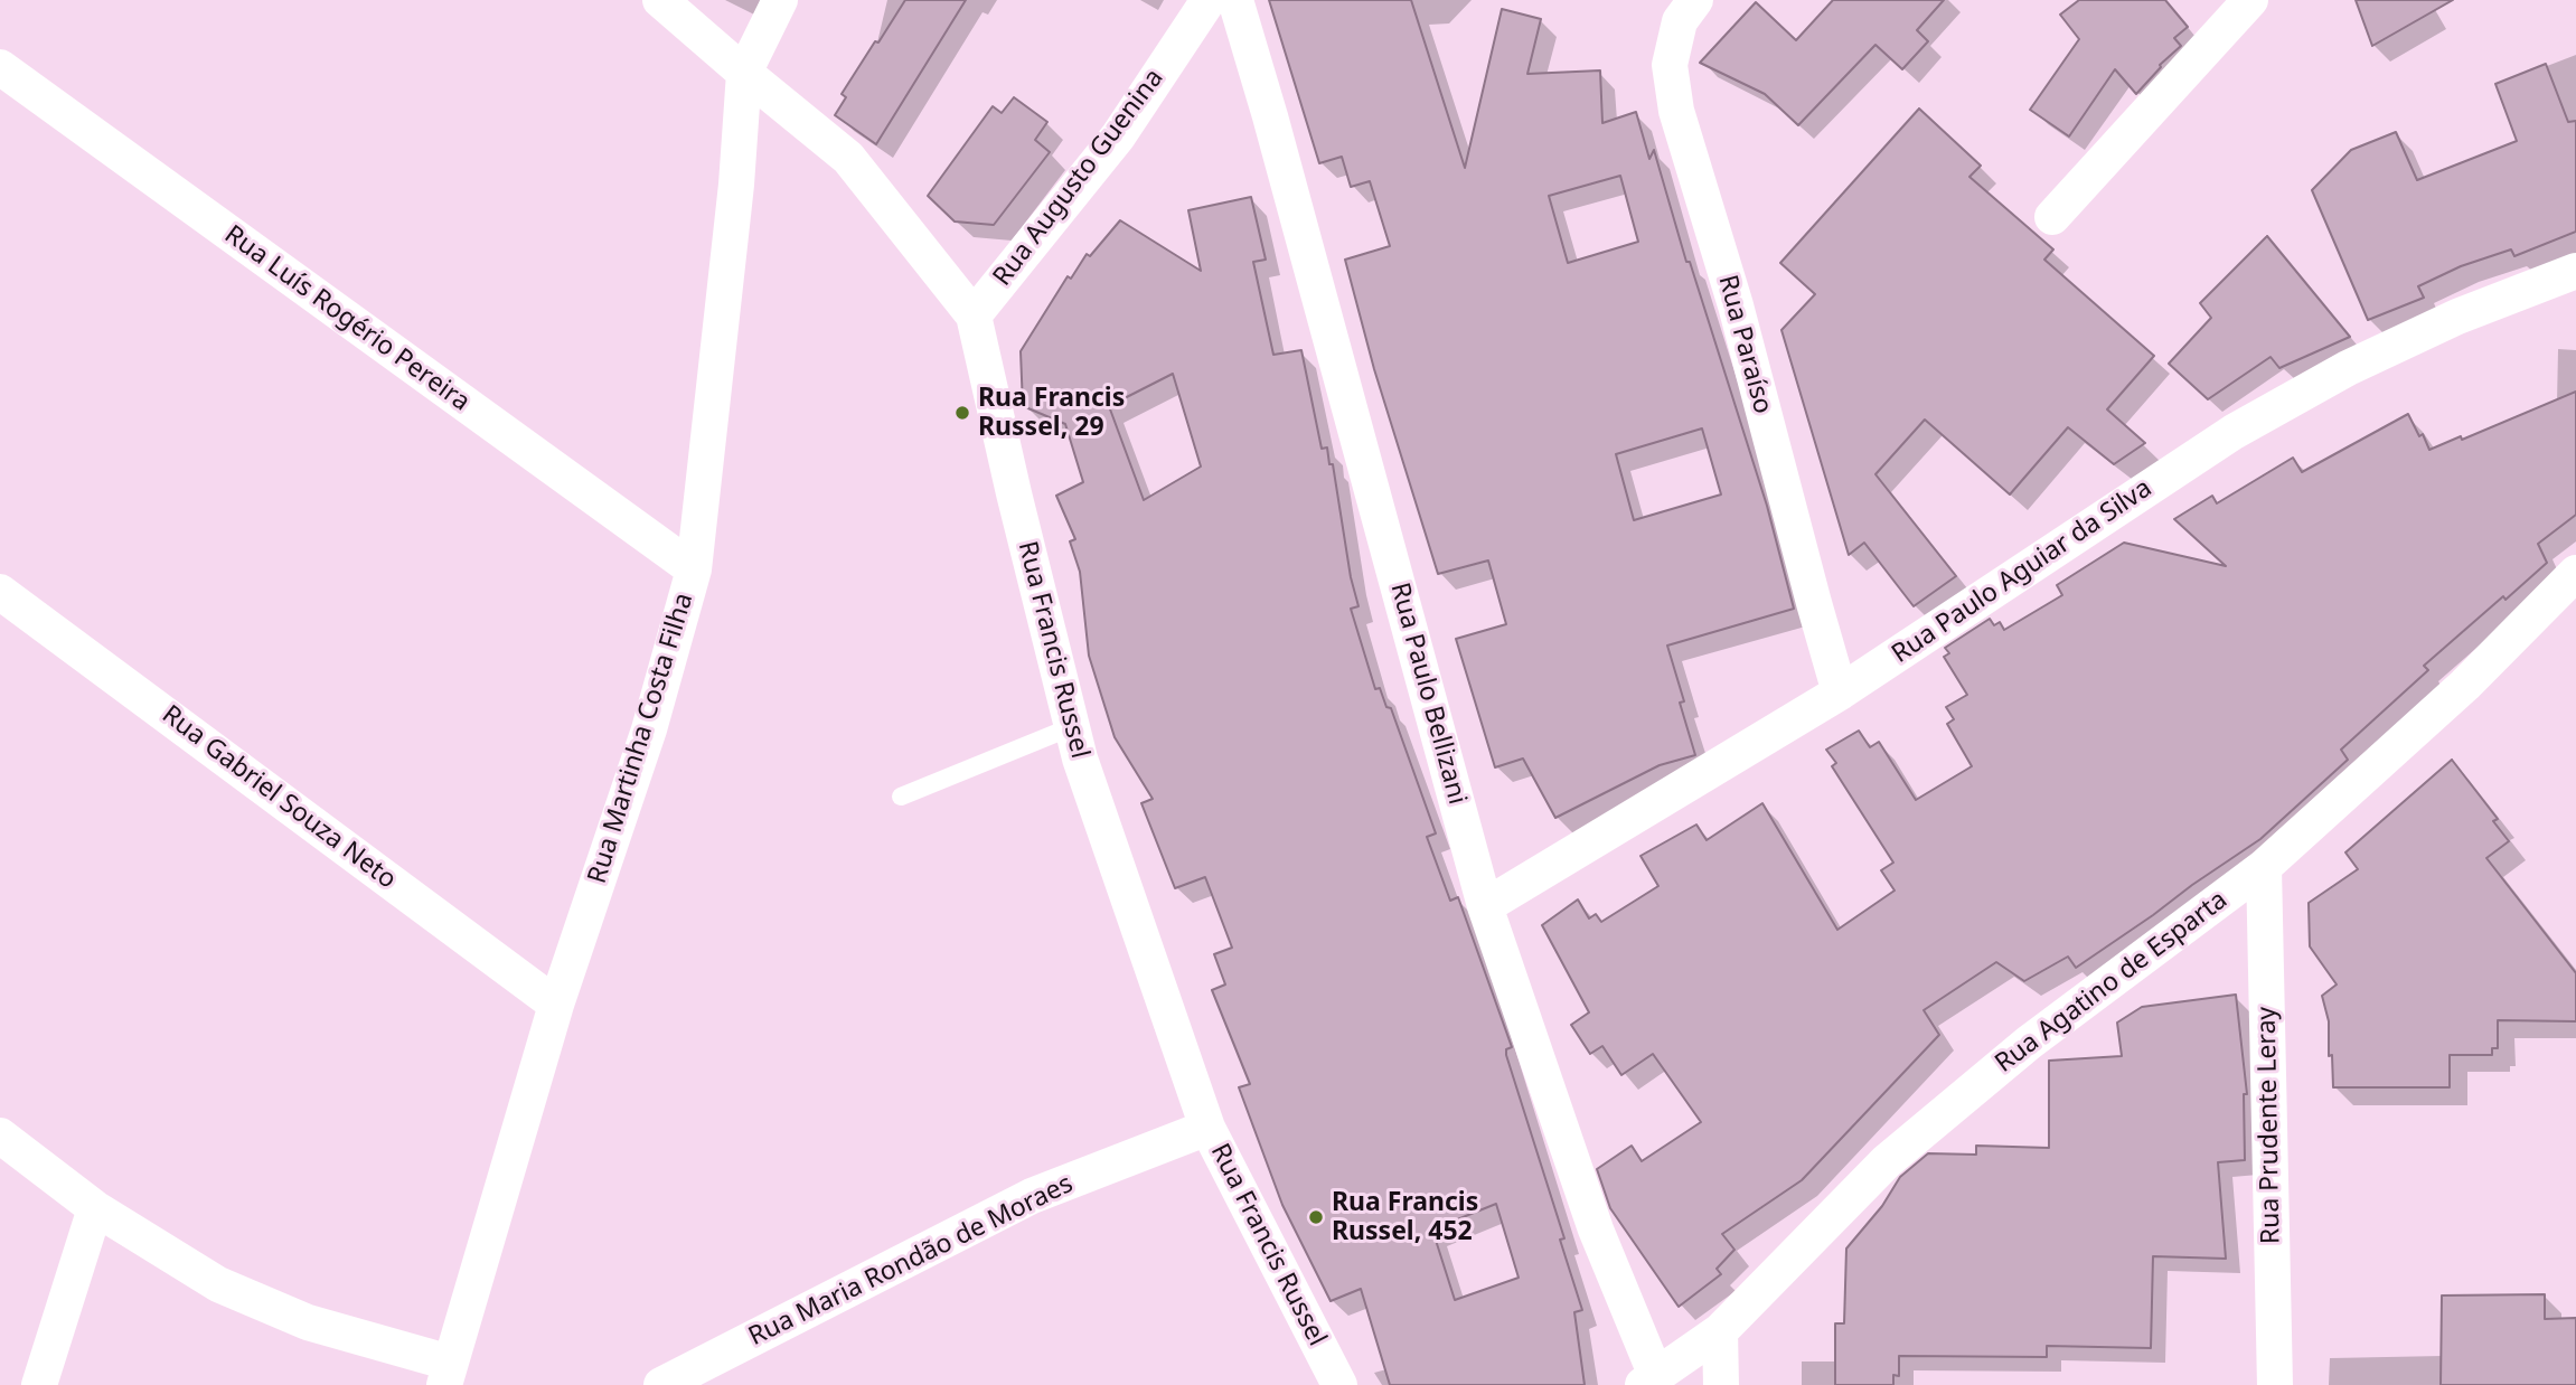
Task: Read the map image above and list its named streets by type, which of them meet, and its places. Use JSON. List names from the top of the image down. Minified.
{"streets":{"street":["Rua Augusto Guenina","Rua Luís Rogério Pereira","Rua Paraíso","Rua Paulo Aguiar da Silva","Rua Francis Russel","Rua Paulo Bellizani","Rua Martinha Costa Filha","Rua Gabriel Souza Neto","Rua Agatino de Esparta","Rua Prudente Leray","Rua Maria Rondão de Moraes"]},"crossings":[["Rua Augusto Guenina","Rua Francis Russel"],["Rua Luís Rogério Pereira","Rua Martinha Costa Filha"],["Rua Paraíso","Rua Paulo Aguiar da Silva"],["Rua Paulo Aguiar da Silva","Rua Paulo Bellizani"],["Rua Francis Russel","Rua Martinha Costa Filha"],["Rua Francis Russel","Rua Maria Rondão de Moraes"],["Rua Paulo Bellizani","Rua Agatino de Esparta"],["Rua Martinha Costa Filha","Rua Gabriel Souza Neto"],["Rua Agatino de Esparta","Rua Prudente Leray"]],"places":["Rua Francis Russel, 29","Rua Francis Russel, 452"]}
